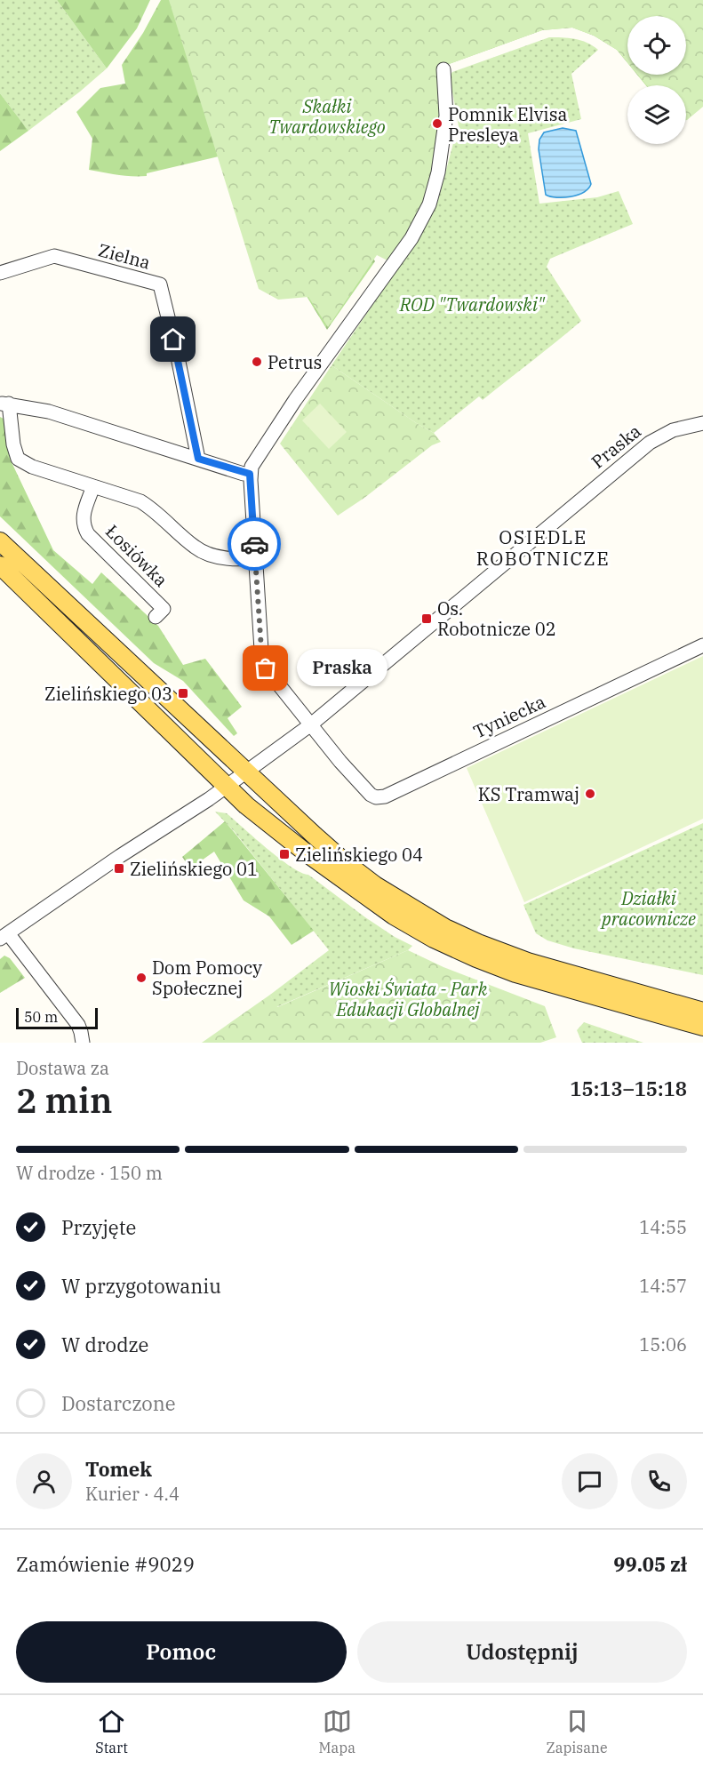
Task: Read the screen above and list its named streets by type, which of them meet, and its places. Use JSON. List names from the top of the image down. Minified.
{"streets":{"street":["Zielna","Praska","Łosiówka","Tyniecka"]},"crossings":[["Praska","Tyniecka"]],"districts":["OSIEDLE ROBOTNICZE"],"parks":["Skałki Twardowskiego","ROD \"Twardowski\"","Działki pracownicze","Wioski Świata - Park Edukacji Globalnej"],"places":{"other":["Pomnik Elvisa Presleya","Petrus","Praska","KS Tramwaj","Dom Pomocy Społecznej"],"transit":["Os. Robotnicze 02","Zielińskiego 03","Zielińskiego 04","Zielińskiego 01"]},"scale_bar":"50 m","page":{"bubble":"Praska","scale":"50 m","heading":["2 min","Dostawa za","15:13–15:18"],"panel":["Tomek","Kurier · 4.4","Zamówienie #9029","99.05 zł"],"bar":"W drodze · 150 m","list":[["Przyjęte","14:55"],["W przygotowaniu","14:57"],["W drodze","15:06"],"Dostarczone"],"buttons":["Pomoc","Udostępnij"],"tabs":["Start","Mapa","Zapisane"]}}
